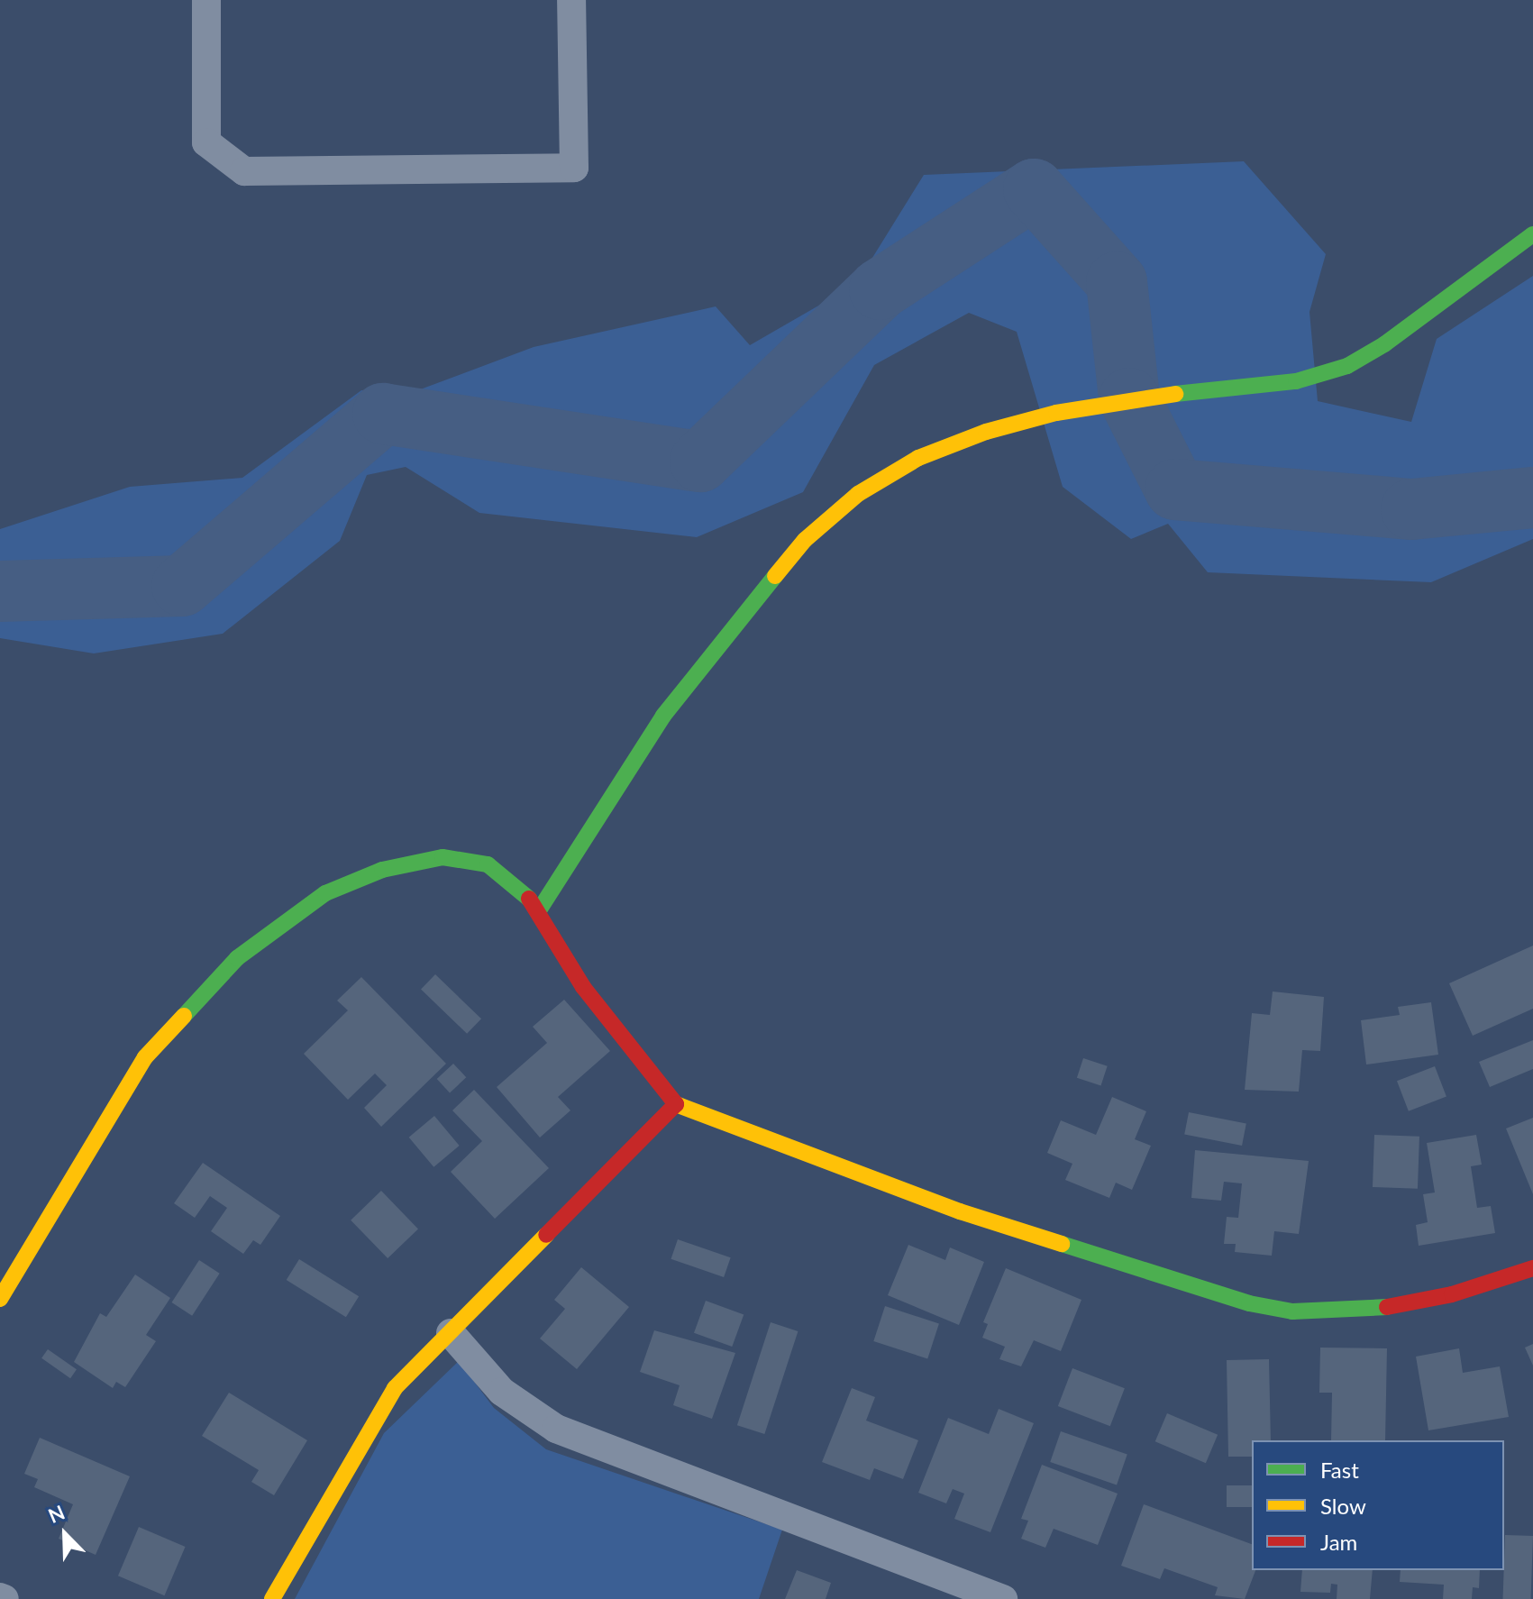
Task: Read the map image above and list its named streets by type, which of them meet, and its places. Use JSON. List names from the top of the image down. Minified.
{"legend":["Fast","Slow","Jam"],"north":"top left"}
